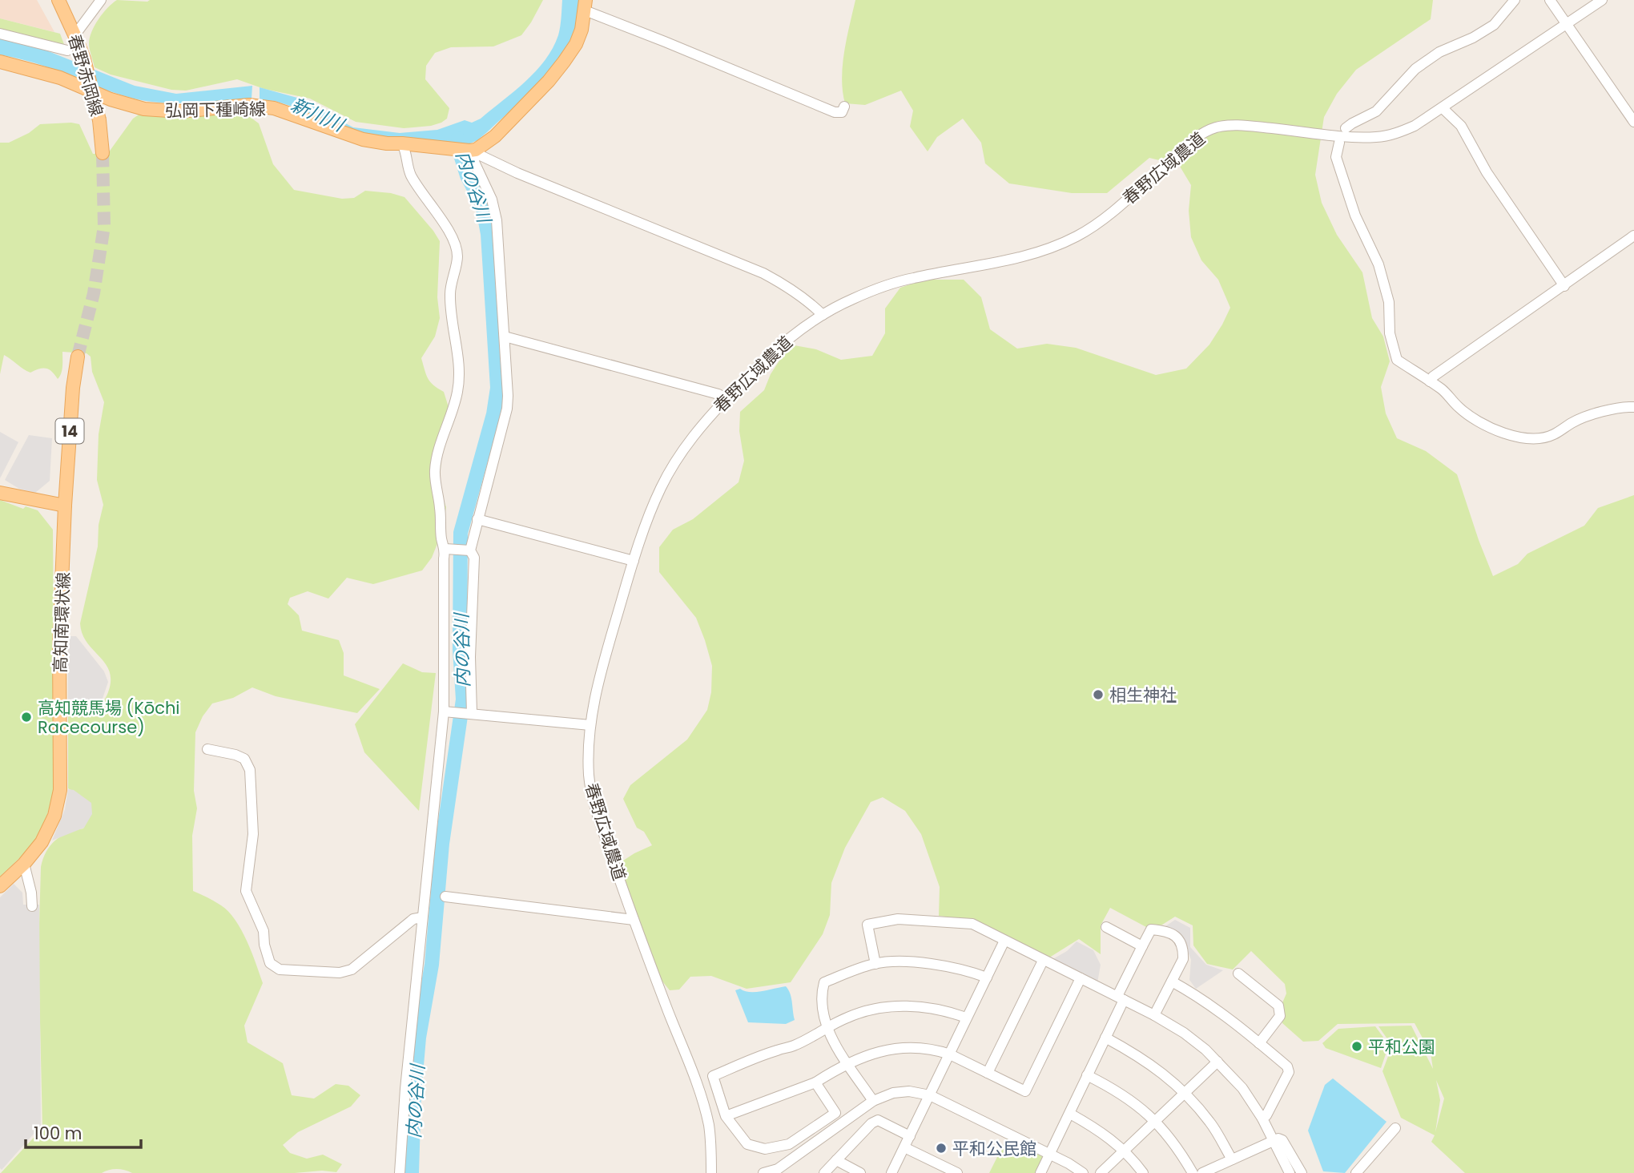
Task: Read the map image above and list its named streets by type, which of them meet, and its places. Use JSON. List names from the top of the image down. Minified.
{"streets":{"main road":["春野赤岡線","弘岡下種崎線","14","高知南環状線"],"street":["春野広域農道"]},"crossings":[["14","高知南環状線"]],"water":["新川川","内の谷川"],"places":["相生神社","高知競馬場 (Kōchi Racecourse)","平和公園","平和公民館"],"scale_bar":"100 m"}
